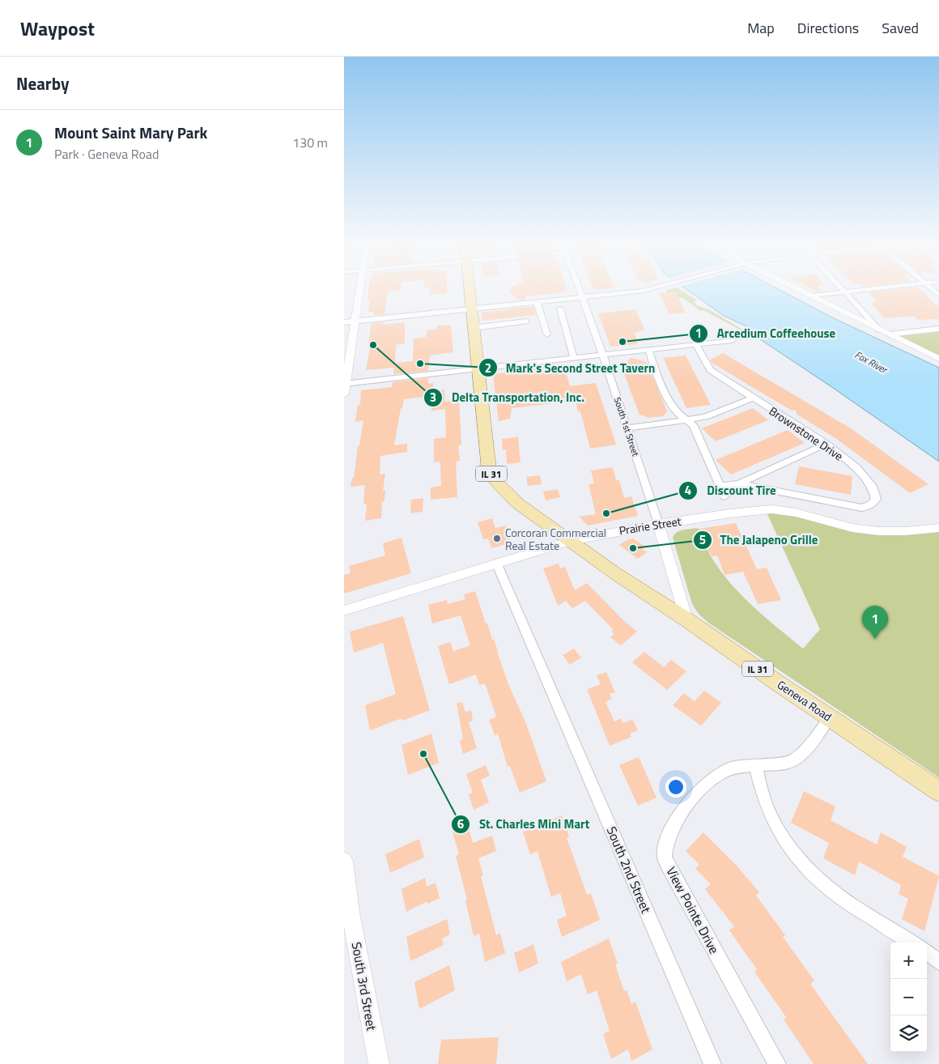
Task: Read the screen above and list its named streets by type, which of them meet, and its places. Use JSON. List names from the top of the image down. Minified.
{"streets":{"main road":["IL 31","Geneva Road"],"street":["South 1st Street","Brownstone Drive","Prairie Street","South 2nd Street","View Pointe Drive","South 3rd Street"]},"crossings":[["South 1st Street","Prairie Street"],["IL 31","Prairie Street"],["IL 31","Geneva Road"],["Prairie Street","Geneva Road"],["Prairie Street","South 2nd Street"],["Geneva Road","View Pointe Drive"]],"water":["Fox River"],"places":["Arcedium Coffeehouse","Delta Transportation, Inc.","Mark's Second Street Tavern","Discount Tire","Corcoran Commercial Real Estate","The Jalapeno Grille","St. Charles Mini Mart"],"page":{"header":"Waypost","nav":["Map","Directions","Saved"],"heading":"Nearby","list":[{"mark":"1","name":"Mount Saint Mary Park","note":"Park · Geneva Road","value":"130 m"}],"pins":"1","map_buttons":["+","−"]}}
